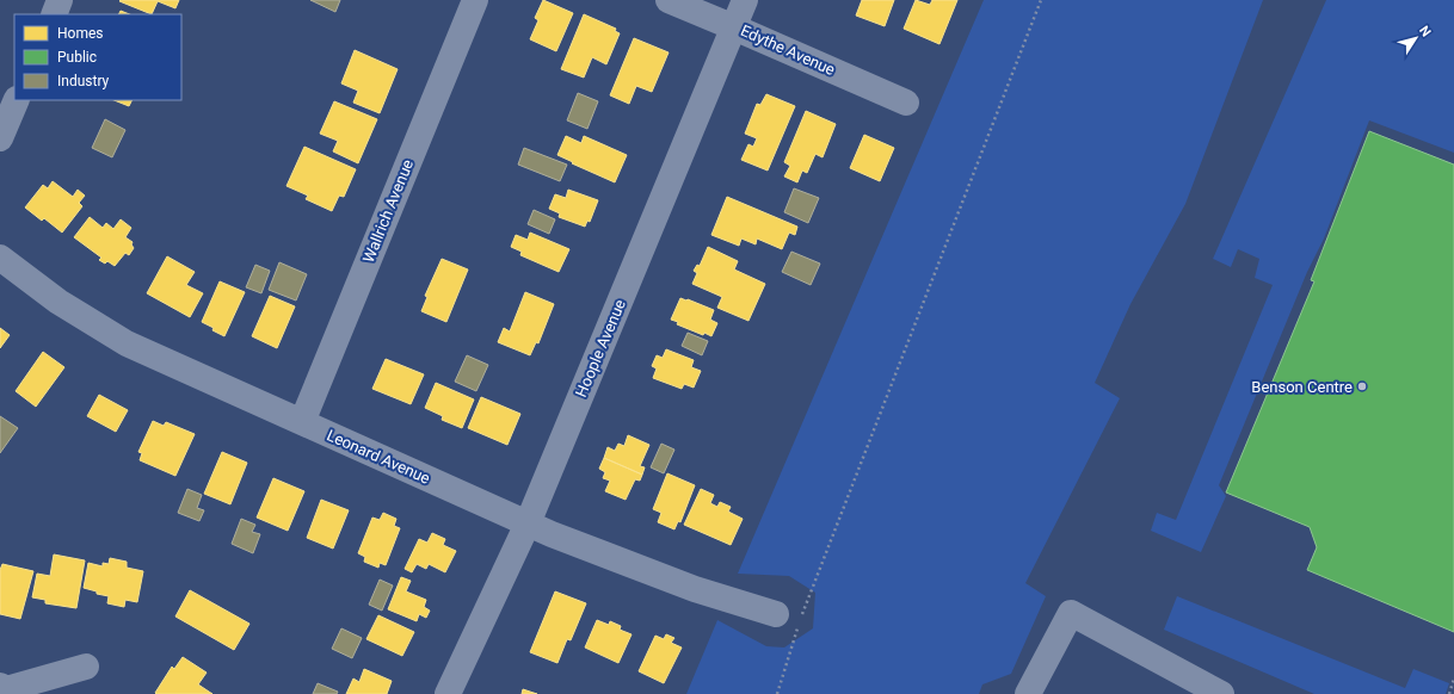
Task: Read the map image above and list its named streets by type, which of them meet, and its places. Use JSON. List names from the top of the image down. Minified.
{"streets":{"street":["Edythe Avenue","Wallrich Avenue","Hoople Avenue","Leonard Avenue"]},"crossings":[["Edythe Avenue","Hoople Avenue"],["Wallrich Avenue","Leonard Avenue"],["Hoople Avenue","Leonard Avenue"]],"places":["Benson Centre"],"legend":["Homes","Public","Industry"],"north":"top right"}
